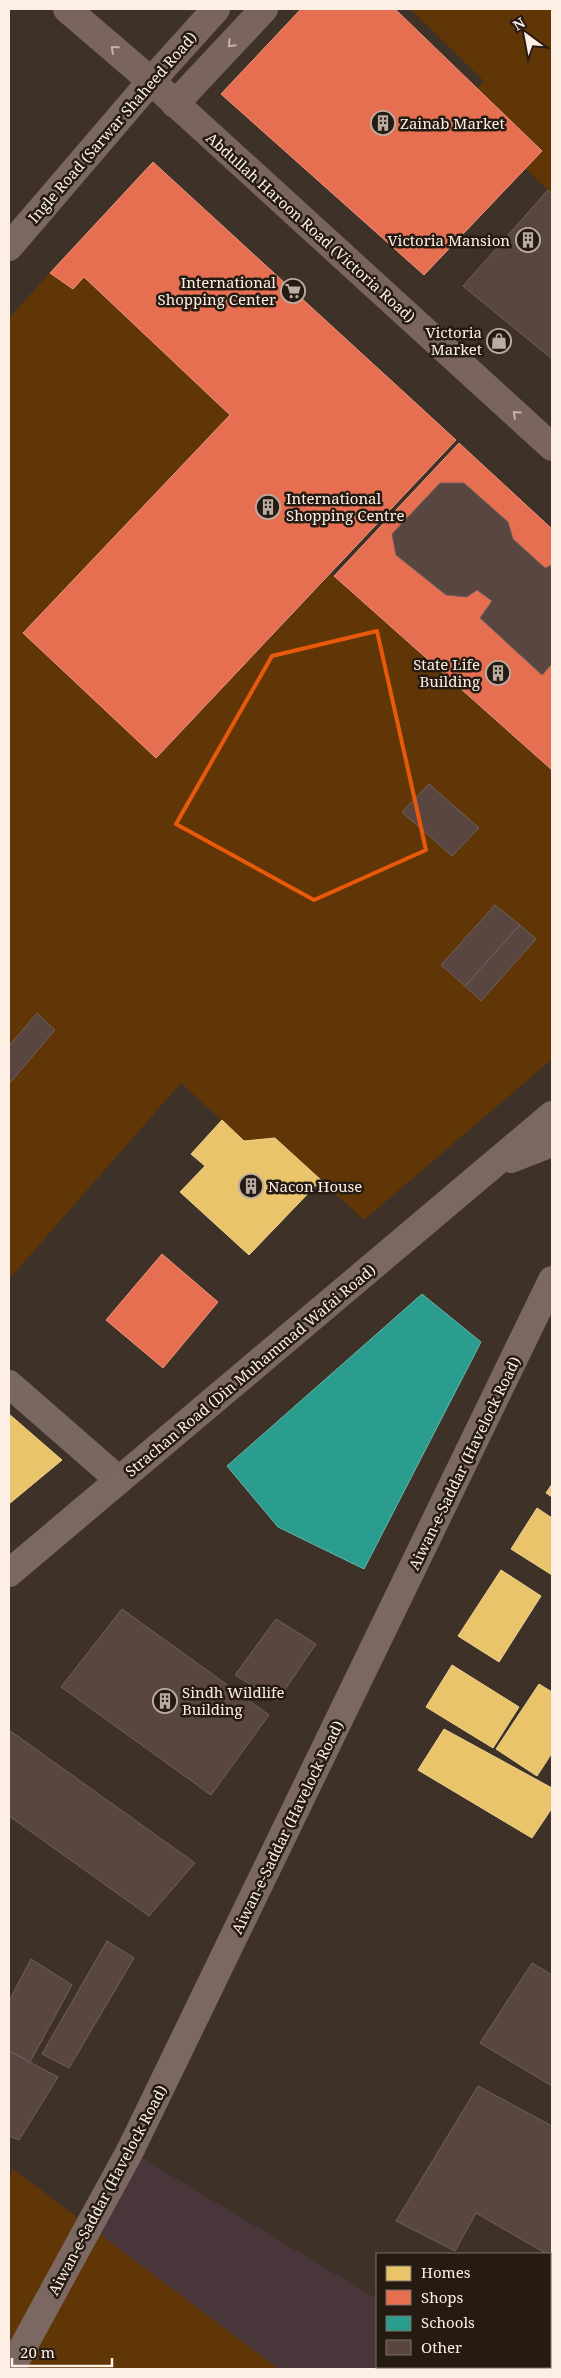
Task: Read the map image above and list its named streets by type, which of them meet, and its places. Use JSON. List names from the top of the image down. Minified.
{"streets":{"main road":["Ingle Road (Sarwar Shaheed Road)","Abdullah Haroon Road (Victoria Road)","Strachan Road (Din Muhammad Wafai Road)","Aiwan-e-Saddar (Havelock Road)"]},"crossings":[["Ingle Road (Sarwar Shaheed Road)","Abdullah Haroon Road (Victoria Road)"]],"one_way":["Abdullah Haroon Road (Victoria Road)"],"places":{"building":["Zainab Market","Victoria Mansion","International Shopping Centre","State Life Building","Nacon House","Sindh Wildlife Building"],"supermarket":["International Shopping Center"],"shop":["Victoria Market"]},"legend":["Homes","Shops","Schools","Other"],"scale_bar":"20 m","north":"top left"}
